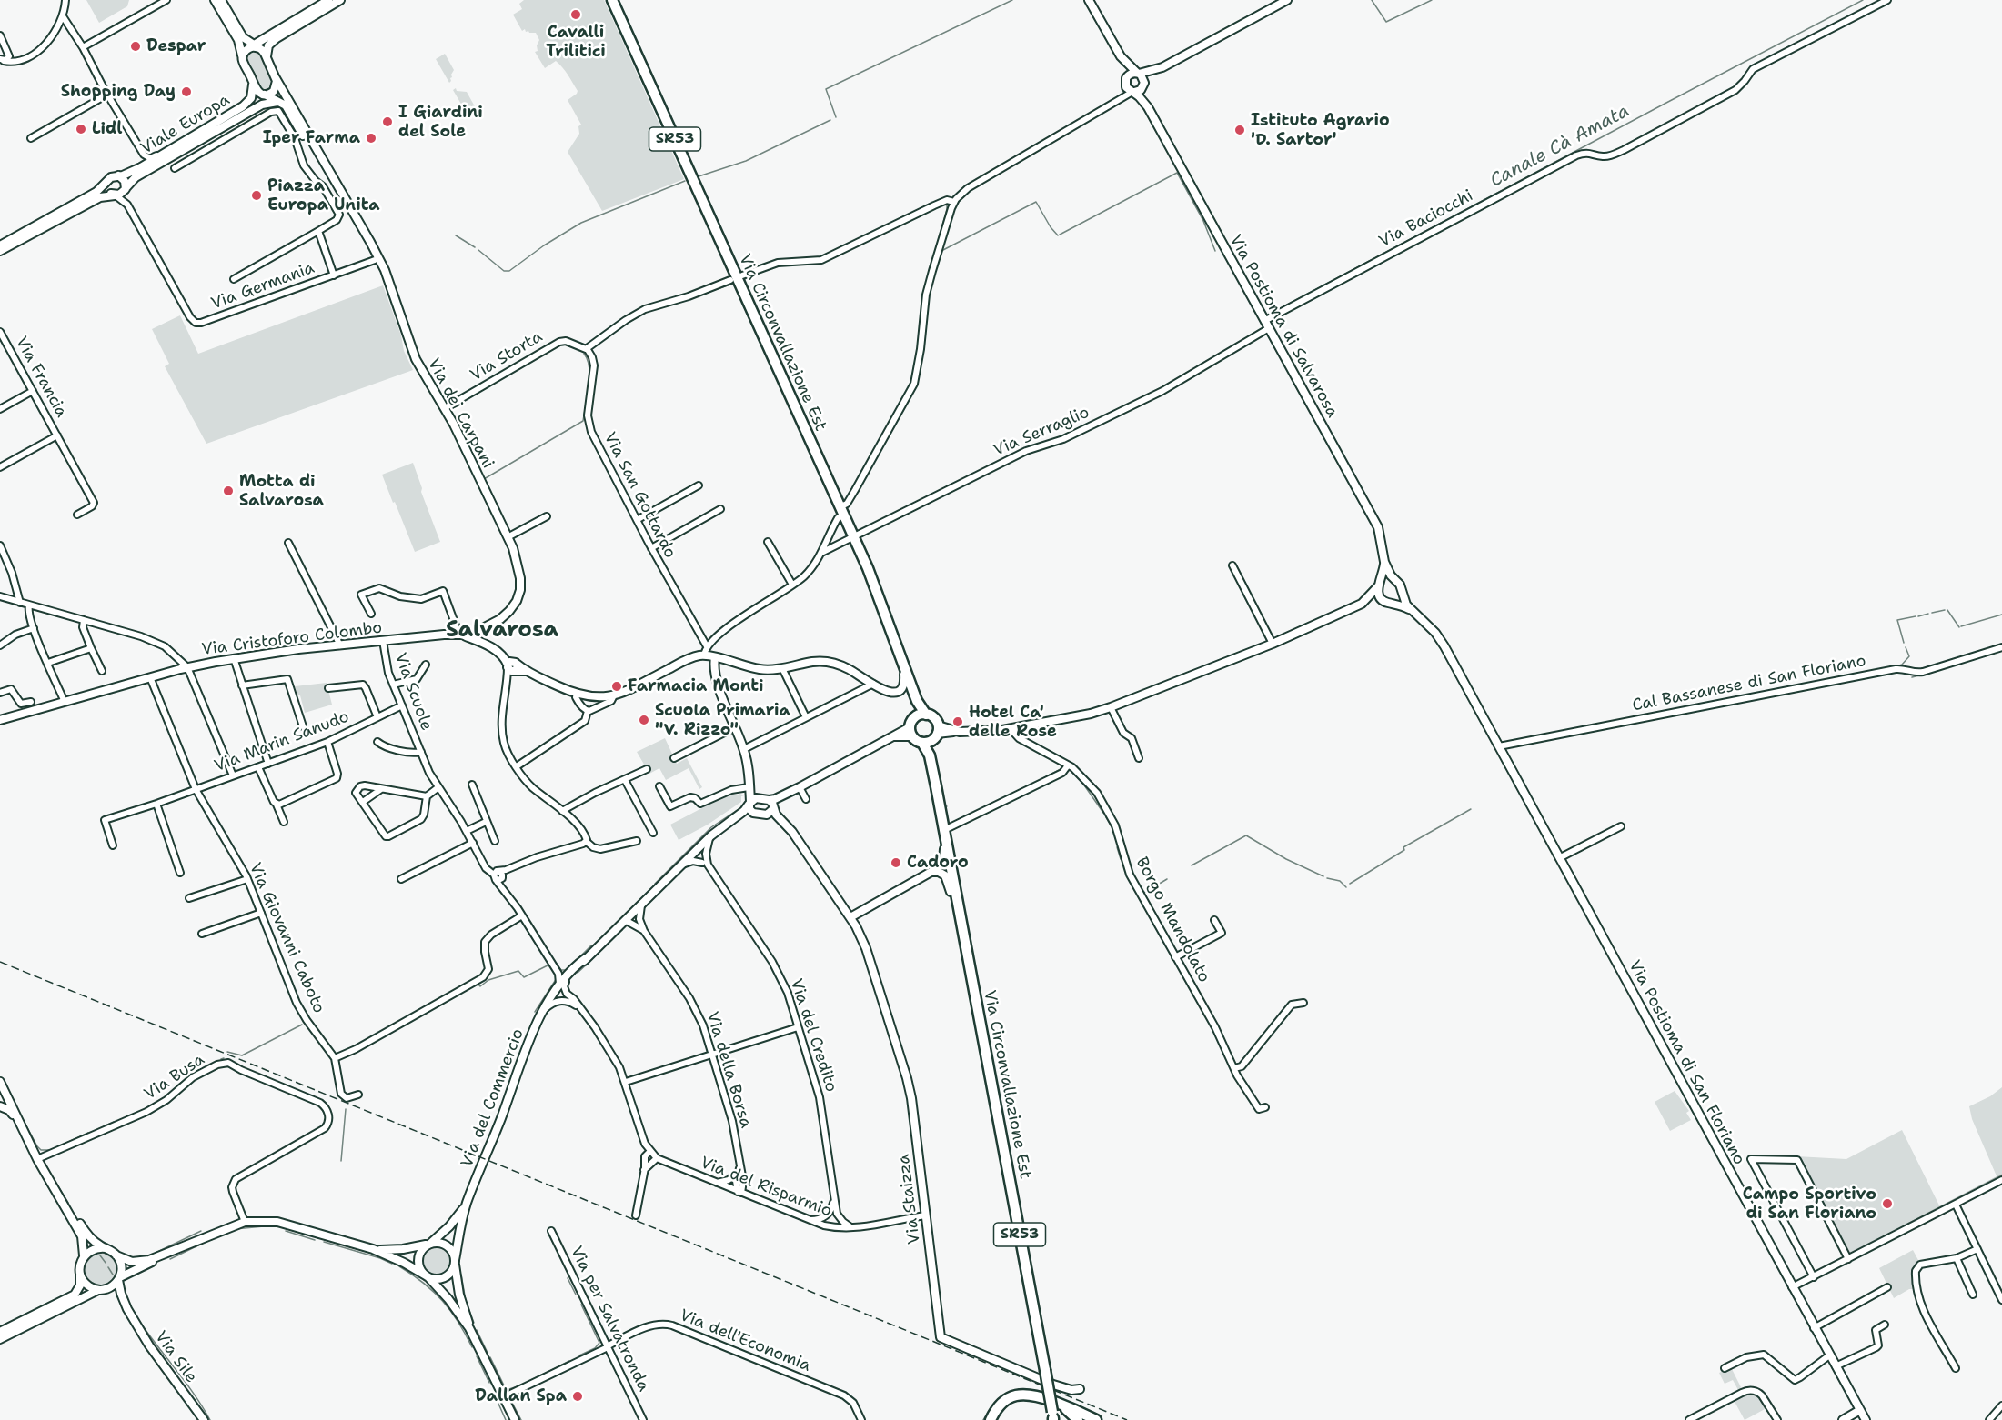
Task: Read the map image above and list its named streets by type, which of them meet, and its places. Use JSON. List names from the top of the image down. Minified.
{"streets":{"main road":["SR53","Via Circonvallazione Est"],"street":["Viale Europa","Via Baciocchi","Via Germania","Via Postioma di Salvarosa","Via Storta","Via Francia","Via dei Carpani","Via Serraglio","Via San Gottardo","Via Cristoforo Colombo","Cal Bassanese di San Floriano","Via Scuole","Via Marin Sanudo","Borgo Mandolato","Via Giovanni Caboto","Via del Credito","Via Postioma di San Floriano","Via della Borsa","Via Busa","Via del Commercio","Via del Risparmio","Via Staizza","Via per Salvatronda","Via dell'Economia","Via Sile"]},"crossings":[["Viale Europa","Via Germania"],["Viale Europa","Via dei Carpani"],["Via Baciocchi","Via Postioma di Salvarosa"],["Via Germania","Via dei Carpani"],["Via Postioma di Salvarosa","Via Serraglio"],["Via Postioma di Salvarosa","Cal Bassanese di San Floriano"],["Via Postioma di Salvarosa","Via Postioma di San Floriano"],["Via Circonvallazione Est","Via Serraglio"],["Via Storta","Via dei Carpani"],["Via Storta","Via San Gottardo"],["Via dei Carpani","Via Cristoforo Colombo"],["Via Cristoforo Colombo","Via Scuole"],["Via Cristoforo Colombo","Via Giovanni Caboto"],["Cal Bassanese di San Floriano","Via Postioma di San Floriano"],["Via Scuole","Via Marin Sanudo"],["Via Marin Sanudo","Via Giovanni Caboto"],["Via del Credito","Via del Risparmio"],["Via della Borsa","Via del Commercio"],["Via della Borsa","Via del Risparmio"],["Via del Risparmio","Via Staizza"],["Via per Salvatronda","Via dell'Economia"]],"districts":["Salvarosa"],"water":["Canale Cà Amata"],"places":["Cavalli Trilitici","Despar","Shopping Day","I Giardini del Sole","Lidl","Istituto Agrario 'D. Sartor'","Iper Farma","Piazza Europa Unita","Motta di Salvarosa","Farmacia Monti","Scuola Primaria \"V. Rizzo\"","Hotel Ca' delle Rose","Cadoro","Campo Sportivo di San Floriano","Dallan Spa"]}
